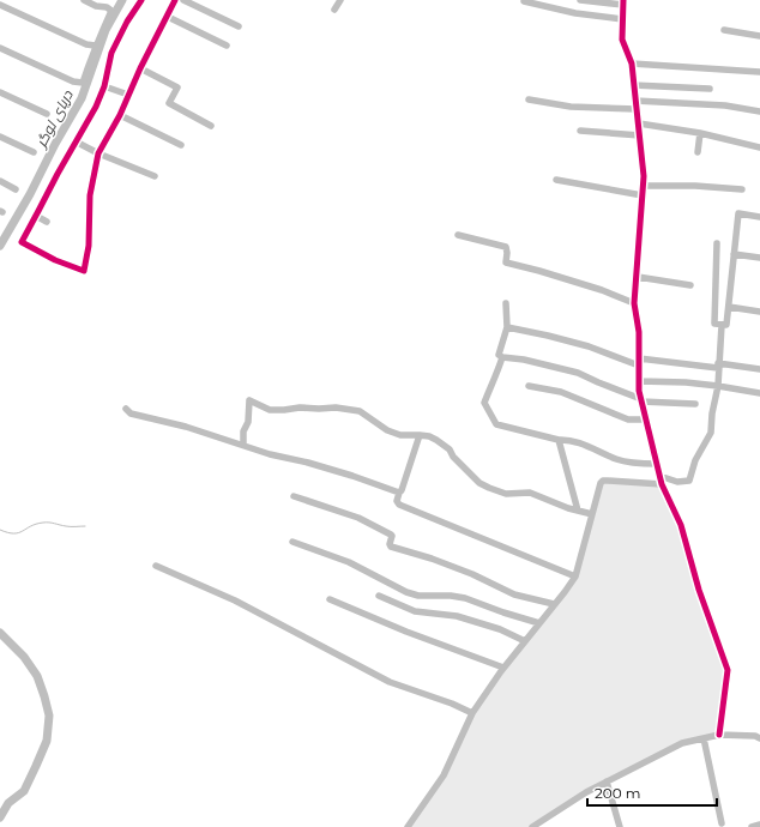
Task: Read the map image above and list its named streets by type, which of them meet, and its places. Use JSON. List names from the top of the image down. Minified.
{"water":["دریای لوگر"],"scale_bar":"200 m"}
